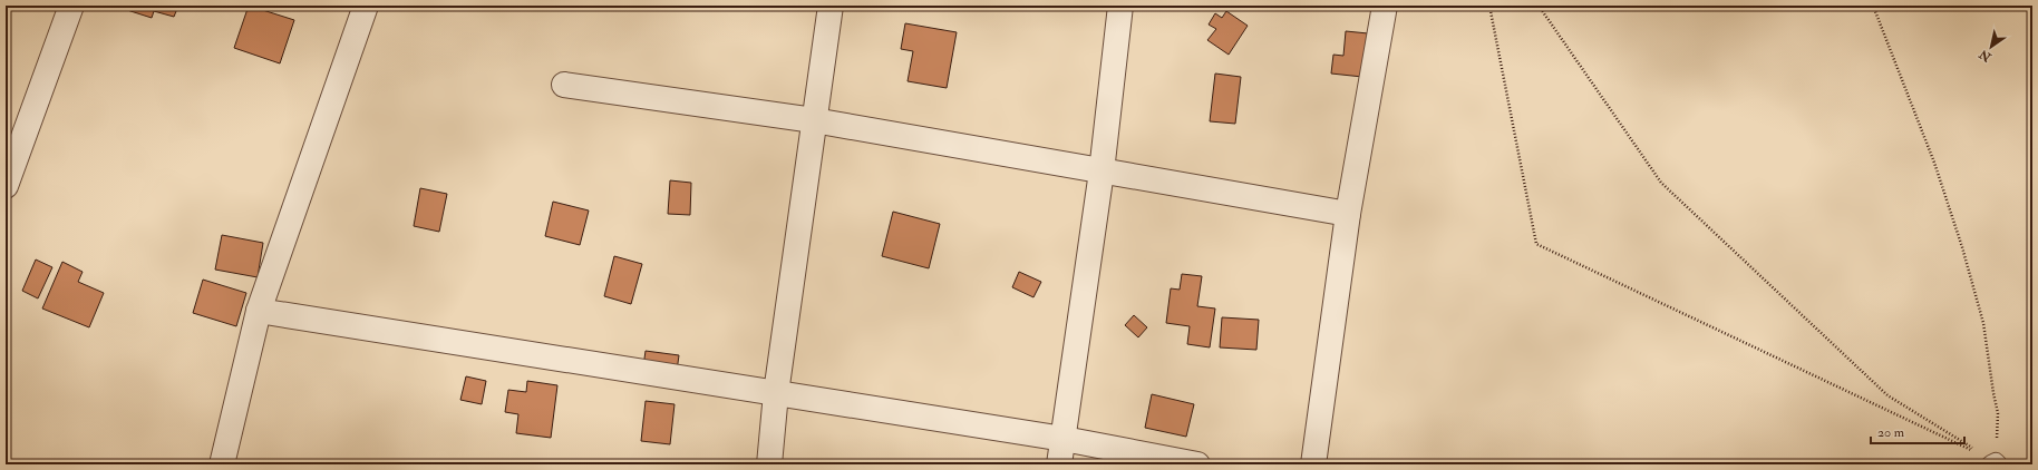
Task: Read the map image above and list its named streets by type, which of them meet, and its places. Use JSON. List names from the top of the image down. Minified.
{"scale_bar":"20 m","north":"bottom left"}
